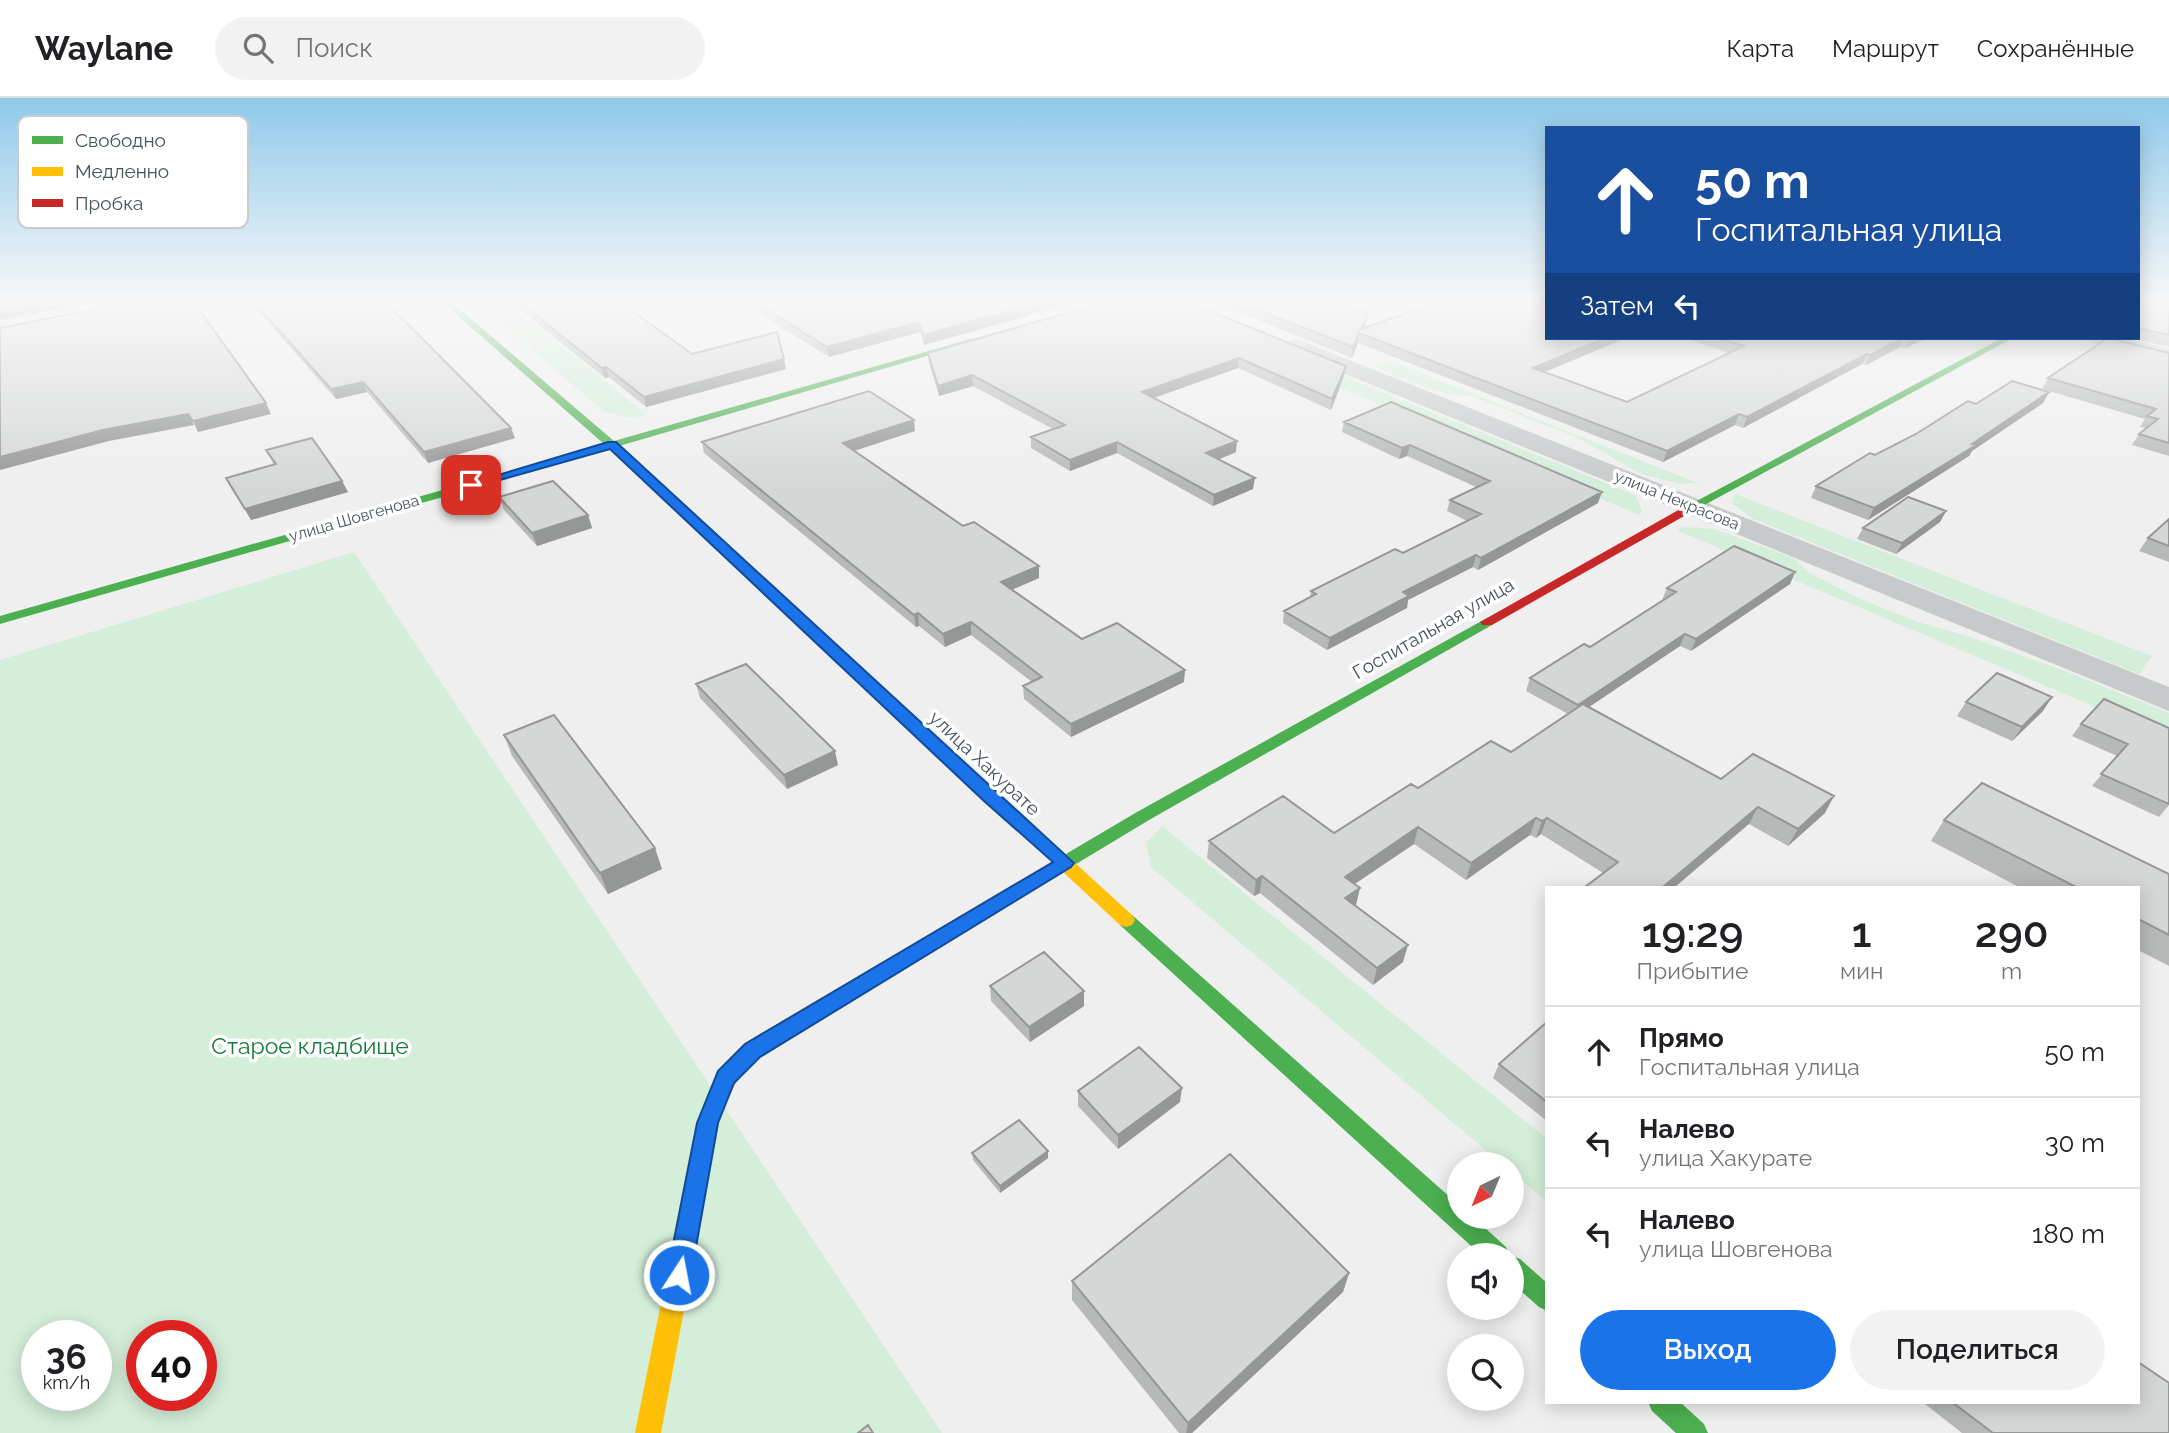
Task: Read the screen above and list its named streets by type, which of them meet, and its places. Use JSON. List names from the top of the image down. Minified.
{"streets":{"street":["улица Некрасова","улица Шовгенова","Госпитальная улица","улица Хакурате"]},"crossings":[["улица Некрасова","Госпитальная улица"],["улица Шовгенова","улица Хакурате"],["Госпитальная улица","улица Хакурате"]],"parks":["Старое кладбище"],"legend":["Свободно","Медленно","Пробка"],"north":"bottom left","page":{"header":"Waylane","search":"Поиск","nav":["Карта","Маршрут","Сохранённые"],"turn":["50 m","Госпитальная улица"],"then":"Затем","eta":["19:29","Прибытие","1","мин","290","m"],"list":[{"name":"Прямо","note":"Госпитальная улица","value":"50 m"},{"name":"Налево","note":"улица Хакурате","value":"30 m"},{"name":"Налево","note":"улица Шовгенова","value":"180 m"}],"buttons":["Выход","Поделиться"],"speed":"36 km/h","limit":"40"}}
